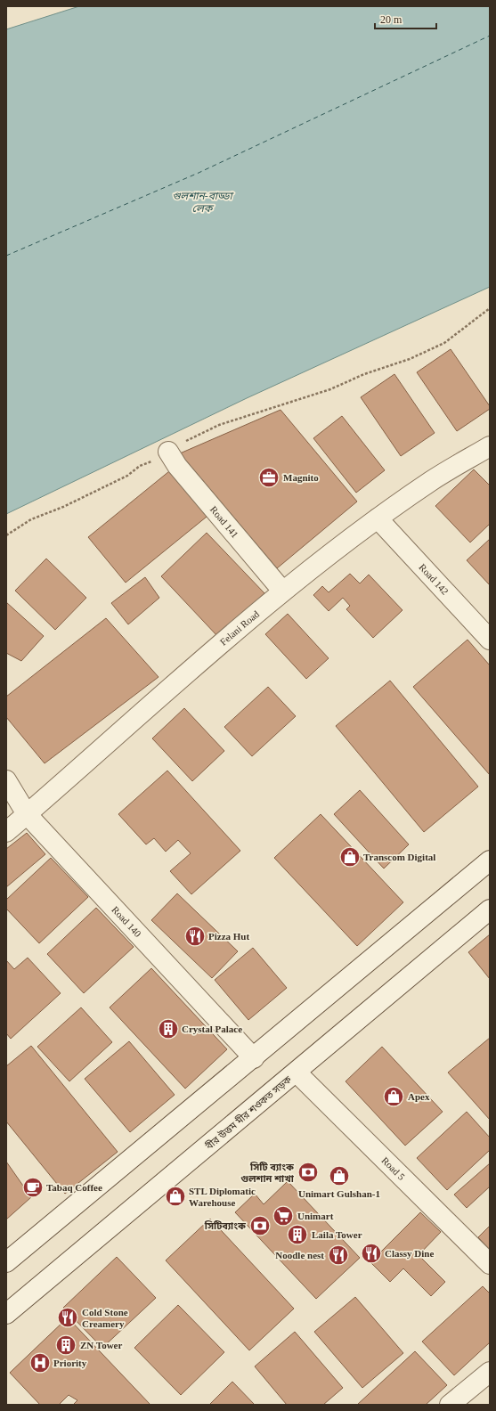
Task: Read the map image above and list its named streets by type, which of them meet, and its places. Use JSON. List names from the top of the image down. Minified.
{"streets":{"street":["Road 141","Road 142","Felani Road","Road 140","বীর উত্তম মীর শওকত সড়ক","Road 5"]},"crossings":[["Road 141","Felani Road"],["Road 142","Felani Road"],["Felani Road","Road 140"],["বীর উত্তম মীর শওকত সড়ক","Road 5"]],"water":["গুলশান-বাড্ডা লেক"],"places":{"office":["Magnito"],"shop":["Transcom Digital","Apex","Unimart Gulshan-1","STL Diplomatic Warehouse"],"restaurant":["Pizza Hut","Classy Dine","Noodle nest","Cold Stone Creamery"],"building":["Crystal Palace","Laila Tower","ZN Tower"],"bank":["সিটি ব্যাংক গুলশান শাখা","সিটিব্যাংক"],"cafe":["Tabaq Coffee"],"supermarket":["Unimart"],"hospital":["Priority"]},"scale_bar":"20 m"}
